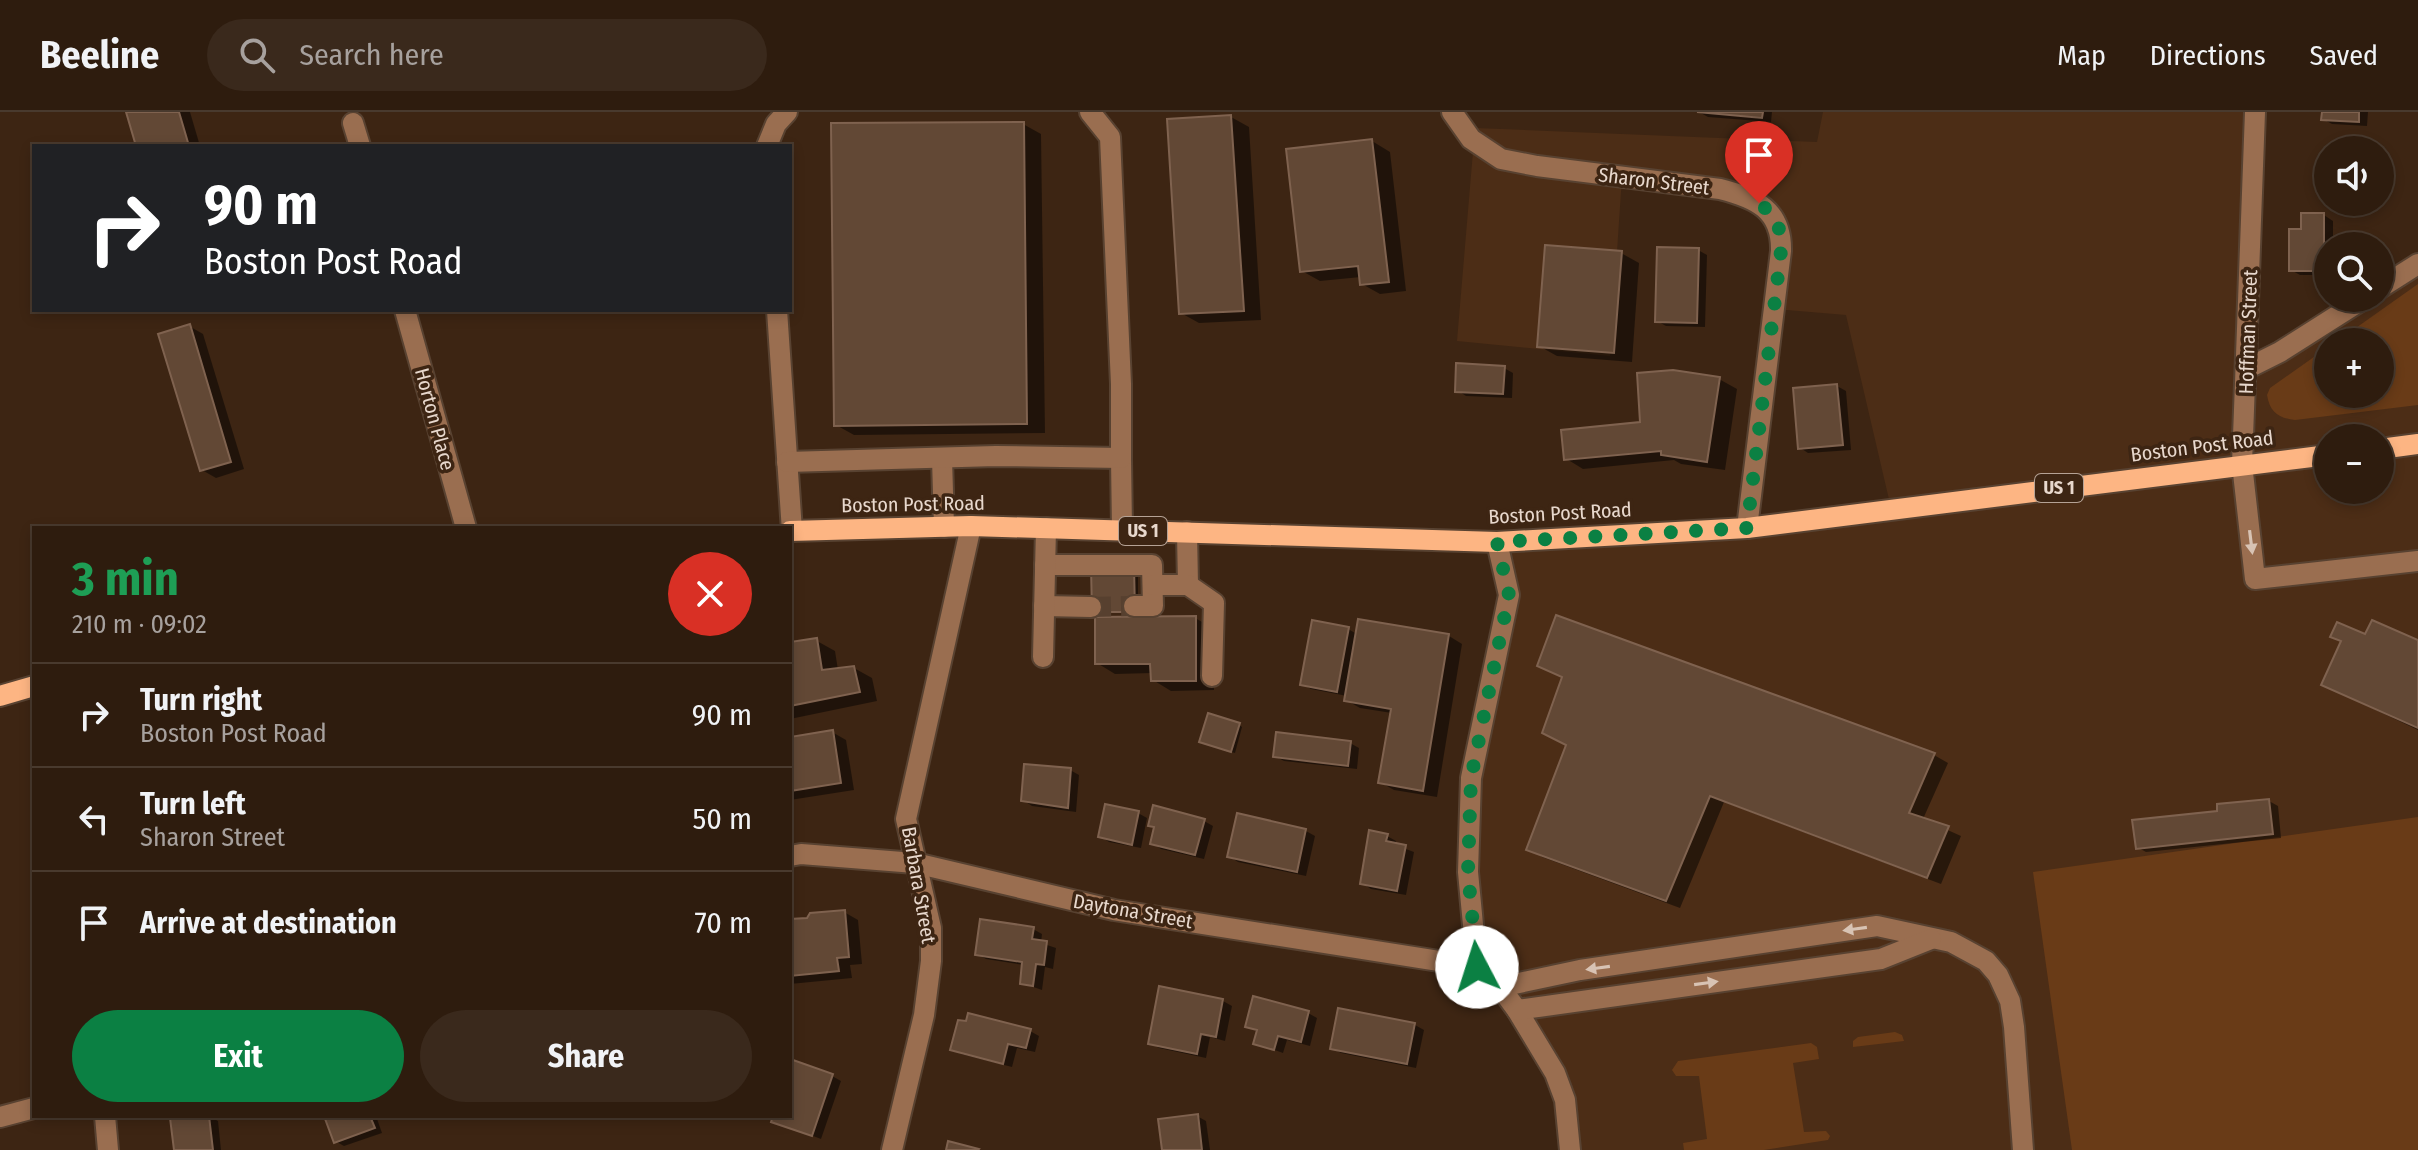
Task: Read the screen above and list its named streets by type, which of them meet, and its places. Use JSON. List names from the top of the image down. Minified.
{"streets":{"main road":["Boston Post Road","US 1"],"street":["Sharon Street","Hoffman Street","Horton Place","Barbara Street","Daytona Street"]},"crossings":[["Sharon Street","Boston Post Road"],["Hoffman Street","Boston Post Road"],["Boston Post Road","Barbara Street"],["Barbara Street","Daytona Street"]],"page":{"header":"Beeline","search":"Search here","nav":["Map","Directions","Saved"],"map_buttons":["+","−"],"turn":["90 m","Boston Post Road"],"heading":["3 min","210 m · 09:02"],"list":[{"name":"Turn right","note":"Boston Post Road","value":"90 m"},{"name":"Turn left","note":"Sharon Street","value":"50 m"},{"name":"Arrive at destination","value":"70 m"}],"buttons":["Exit","Share"]}}
